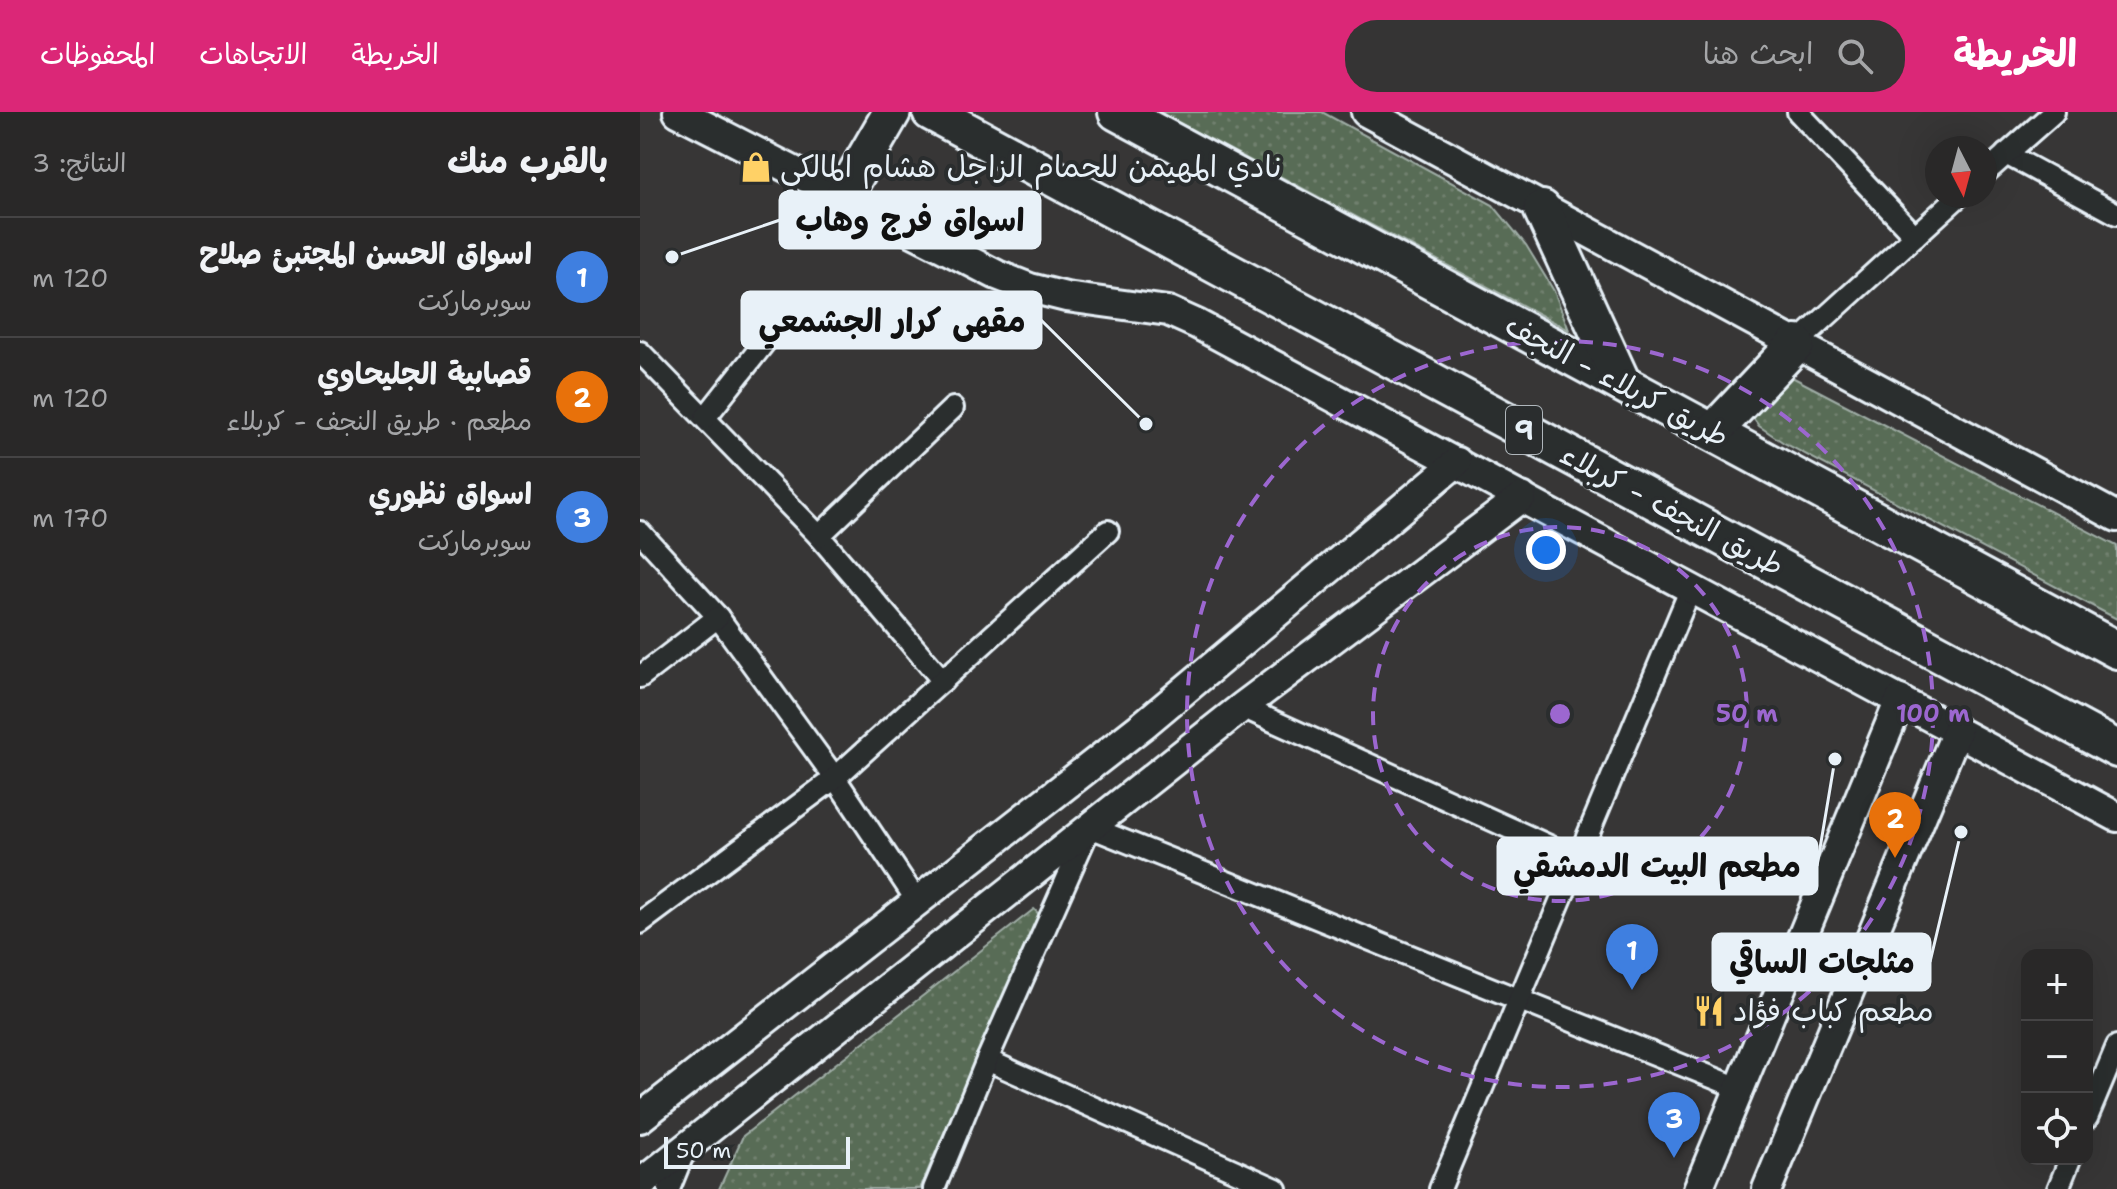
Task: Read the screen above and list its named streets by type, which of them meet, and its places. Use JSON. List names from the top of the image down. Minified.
{"streets":{"highway":["طريق كربلاء - النجف","9","طريق النجف - كربلاء"]},"places":{"shop":["نادي المهيمن للحمام الزاجل هشام المالكي"],"other":["اسواق فرج وهاب","مقهى كرار الجشمعي","مطعم البيت الدمشقي","مثلجات الساقي"],"restaurant":["مطعم كباب فؤاد"]},"scale_bar":"50 m","north":"bottom","page":{"header":"الخريطة","search":"ابحث هنا","nav":["الخريطة","الاتجاهات","المحفوظات"],"heading":["بالقرب منك","النتائج: 3"],"list":[{"mark":"1","name":"اسواق الحسن المجتبئ صلاح","note":"سوبرماركت","value":"120 m"},{"mark":"2","name":"قصابية الجليحاوي","note":"مطعم · طريق النجف - كربلاء","value":"120 m"},{"mark":"3","name":"اسواق نظوري","note":"سوبرماركت","value":"170 m"}],"pins":["2","1","3"],"map_buttons":["+","−"],"scale":"50 m"},"rings":["50 m","100 m"]}
